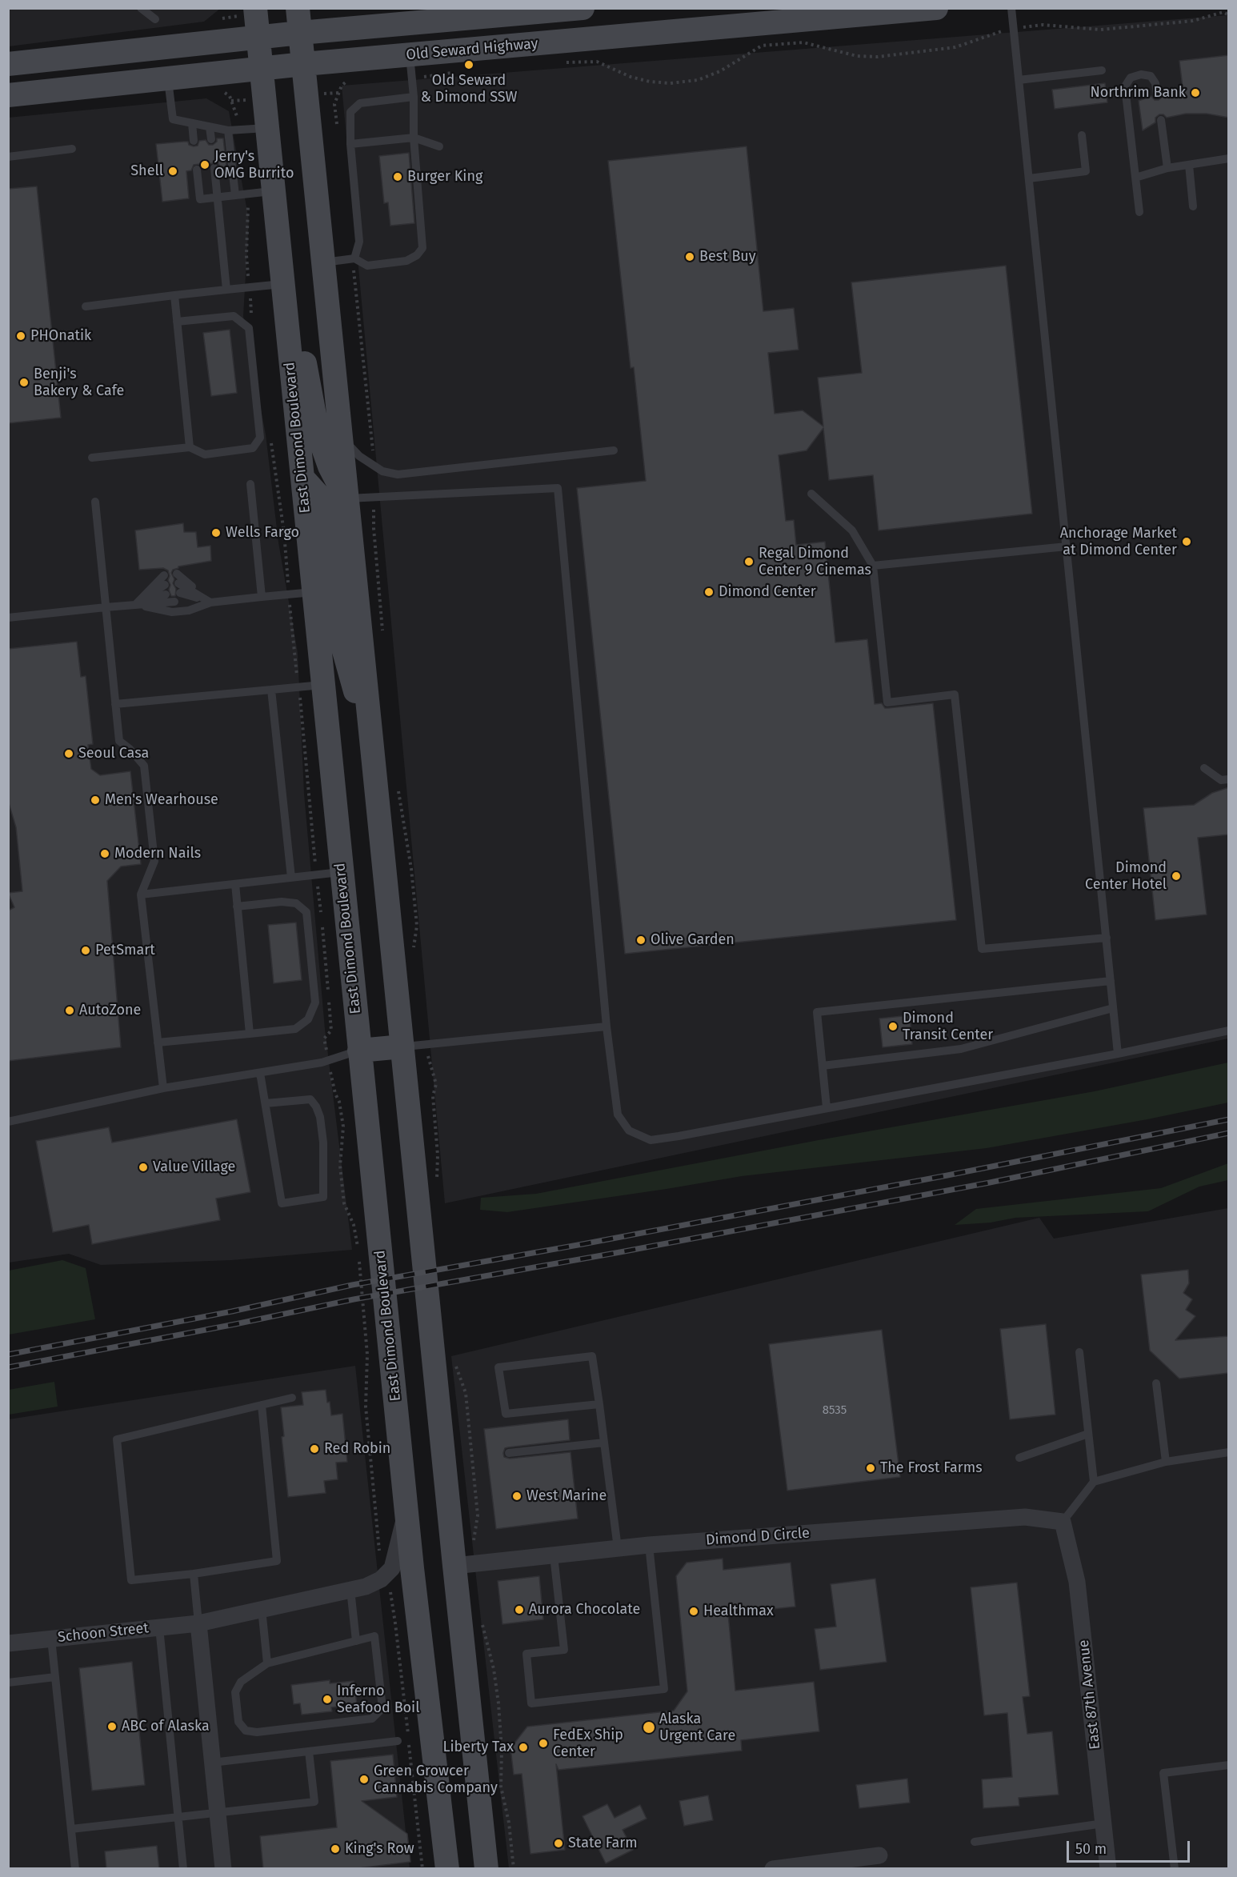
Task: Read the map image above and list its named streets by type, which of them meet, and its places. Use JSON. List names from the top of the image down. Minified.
{"streets":{"main road":["Old Seward Highway","East Dimond Boulevard"],"street":["Dimond D Circle","Schoon Street","East 87th Avenue"]},"crossings":[["Old Seward Highway","East Dimond Boulevard"],["Dimond D Circle","East 87th Avenue"]],"places":["Old Seward & Dimond SSW","Northrim Bank","Jerry's OMG Burrito","Shell","Burger King","Best Buy","PHOnatik","Benji's Bakery & Cafe","Wells Fargo","Anchorage Market at Dimond Center","Regal Dimond Center 9 Cinemas","Dimond Center","Seoul Casa","Men's Wearhouse","Modern Nails","Dimond Center Hotel","Olive Garden","PetSmart","AutoZone","Dimond Transit Center","Value Village","Red Robin","The Frost Farms","West Marine","Aurora Chocolate","Healthmax","Inferno Seafood Boil","ABC of Alaska","Alaska Urgent Care","FedEx Ship Center","Liberty Tax","Green Growcer Cannabis Company","State Farm","King's Row"],"house_numbers":["8535"],"scale_bar":"50 m"}
